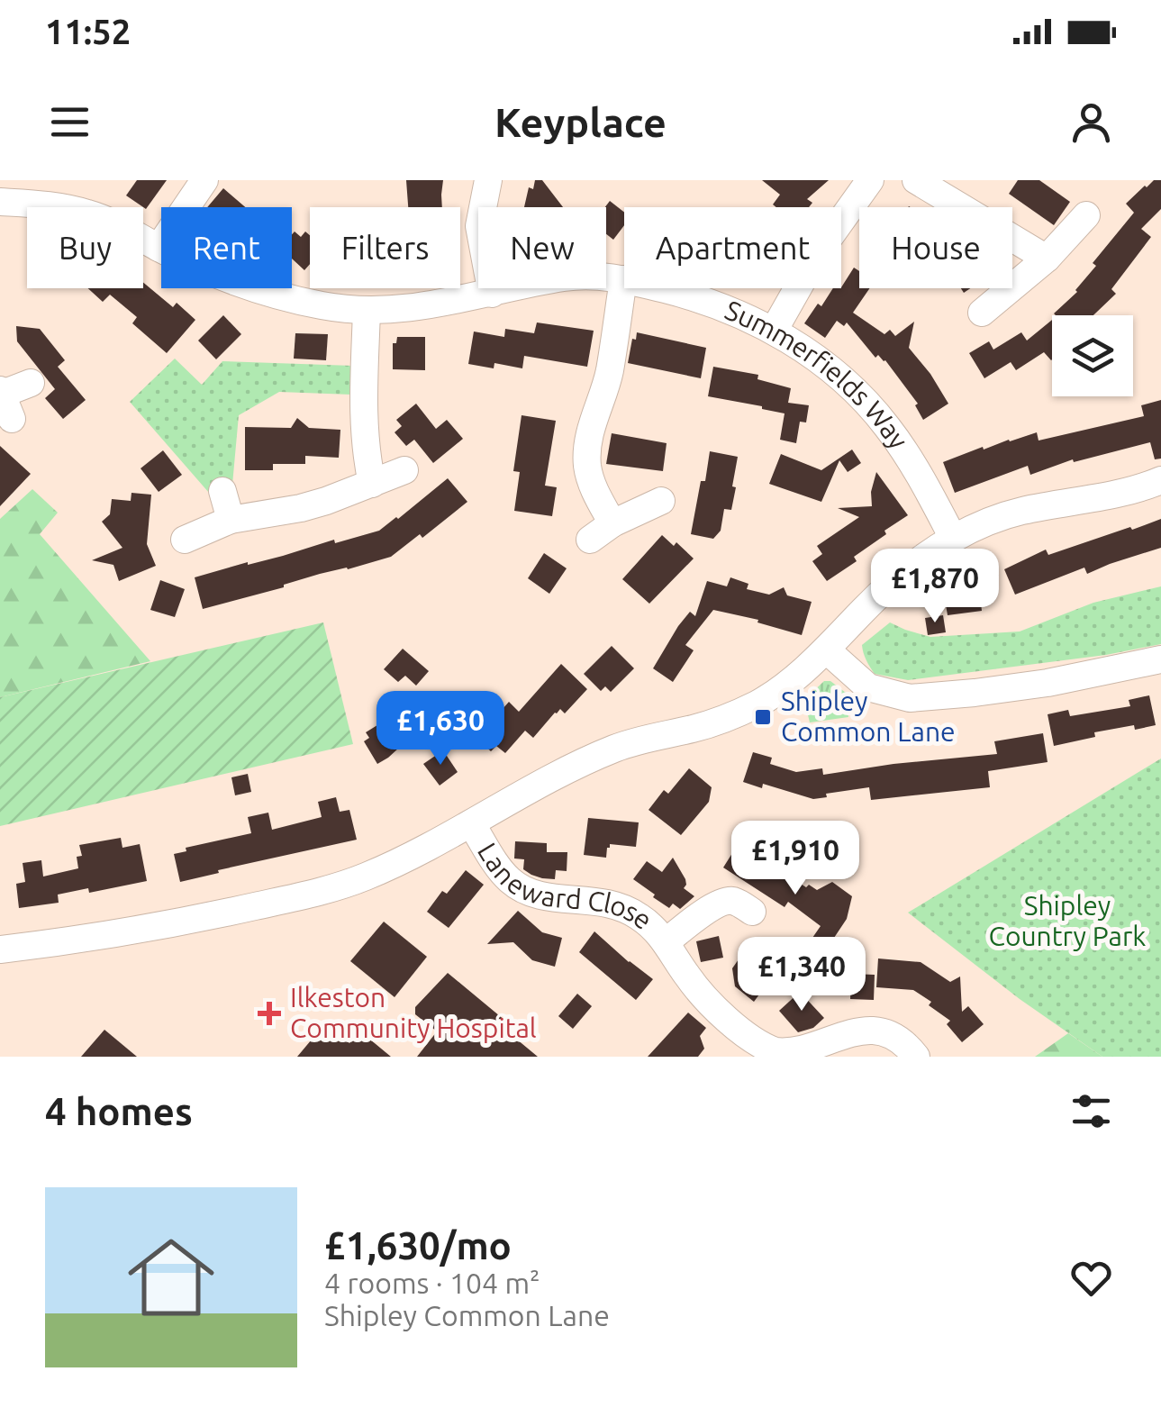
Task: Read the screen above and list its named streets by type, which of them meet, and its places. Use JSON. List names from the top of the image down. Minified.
{"streets":{"street":["Summerfields Way","Laneward Close"]},"parks":["Shipley Country Park"],"places":{"transit":["Shipley Common Lane"],"health":["Ilkeston Community Hospital"]},"page":{"status":"11:52","header":"Keyplace","chip":["Buy","Rent","Filters","New","Apartment","House"],"price":["£1,870","£1,630","£1,910","£1,340"],"heading":"4 homes","list":[{"name":"£1,630/mo","note":"4 rooms · 104 m² · Shipley Common Lane"}]}}
